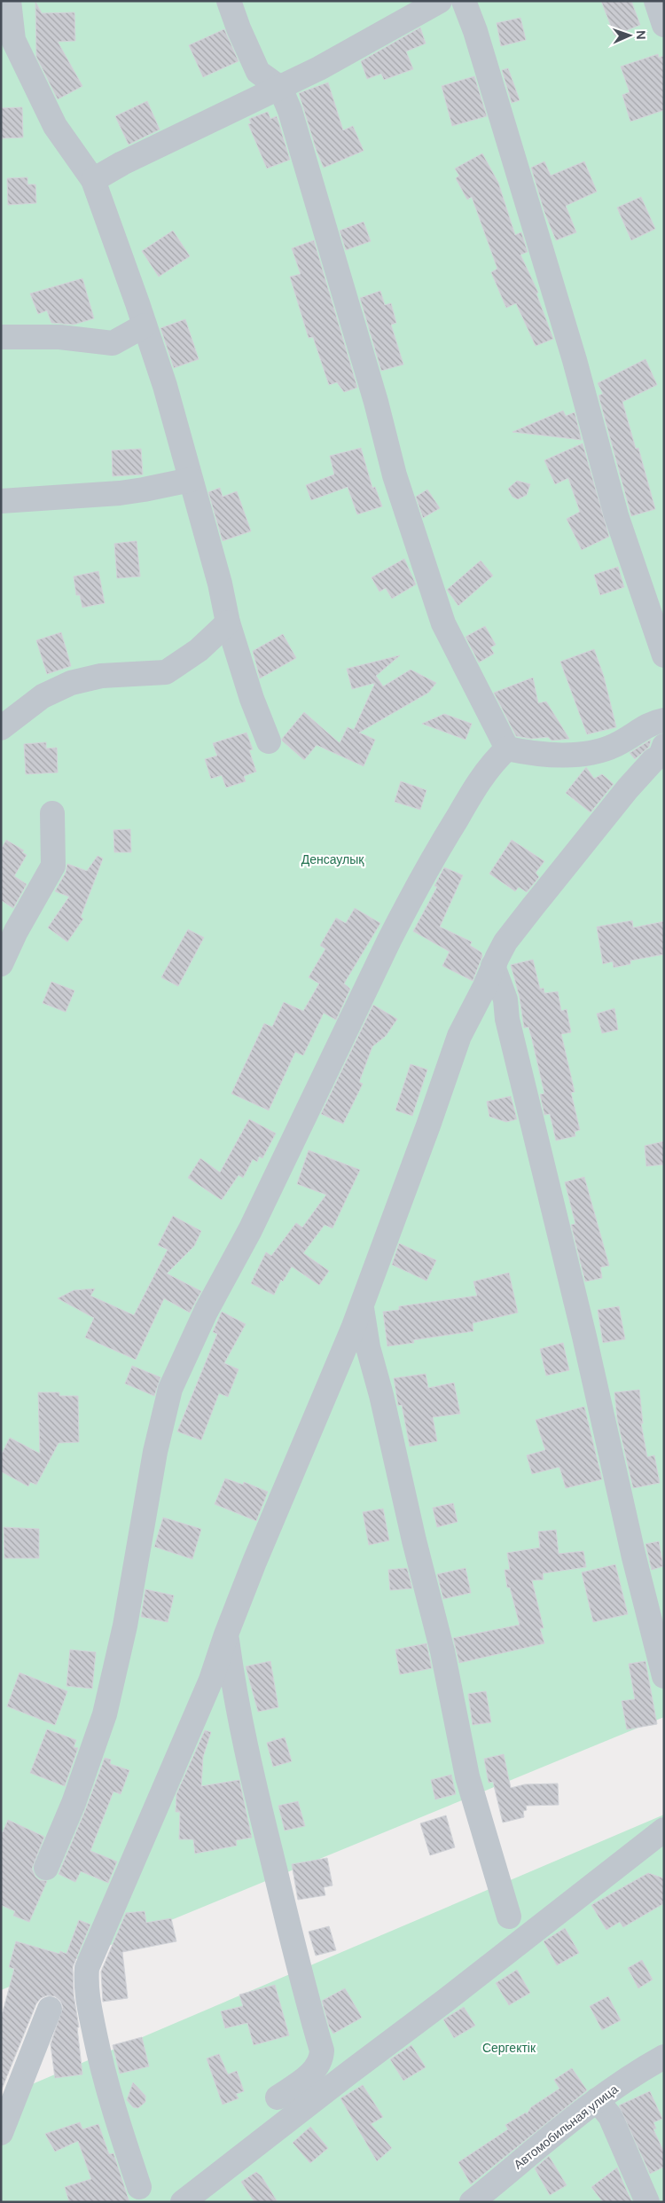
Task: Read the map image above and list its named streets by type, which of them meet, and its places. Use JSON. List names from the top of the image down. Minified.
{"streets":{"street":["Автомобильная улица"]},"parks":["Денсаулық","Сергектік"],"north":"right"}
